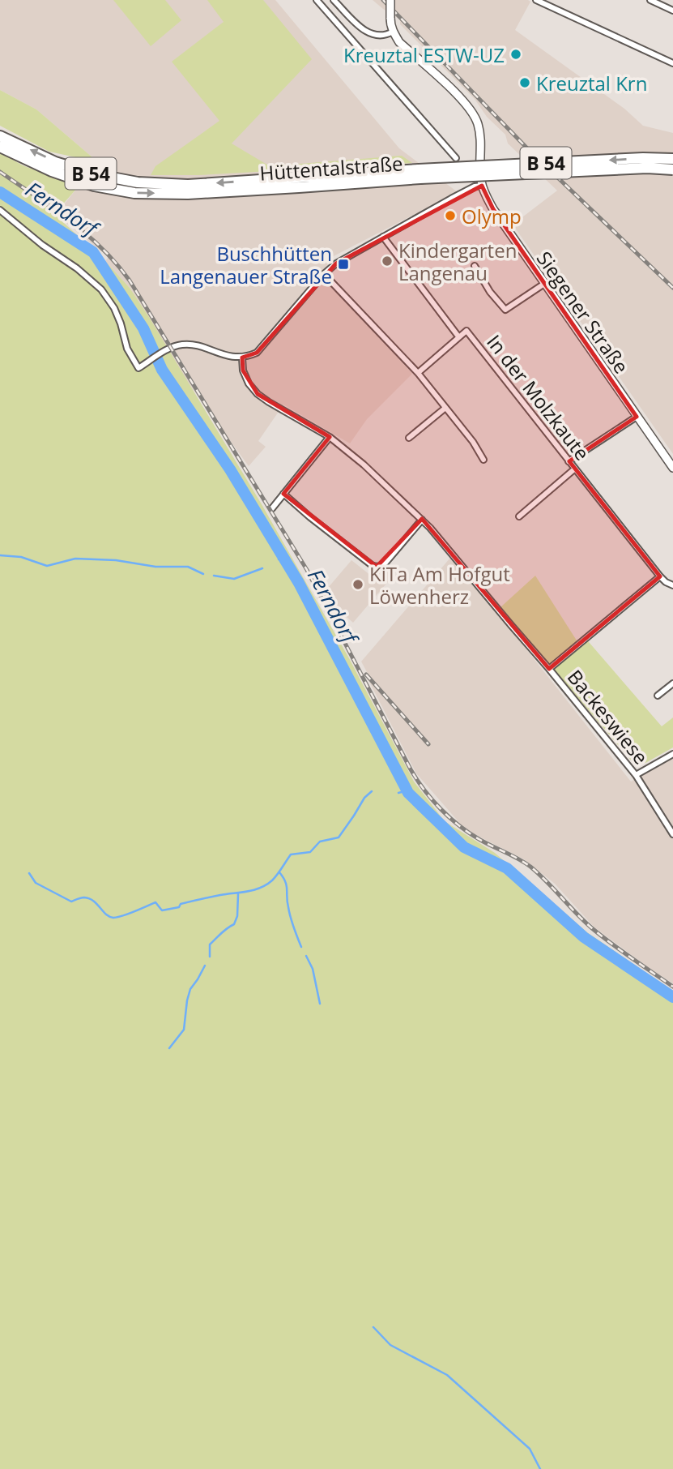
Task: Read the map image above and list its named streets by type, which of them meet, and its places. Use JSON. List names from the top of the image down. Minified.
{"streets":{"highway":["B 54","Hüttentalstraße"],"main road":["Siegener Straße"],"street":["In der Molzkaute","Backeswiese"]},"water":["Ferndorf"],"places":{"other":["Kreuztal ESTW-UZ","Kreuztal Krn","Olymp","Kindergarten Langenau","KiTa Am Hofgut Löwenherz"],"transit":["Buschhütten Langenauer Straße"]}}
